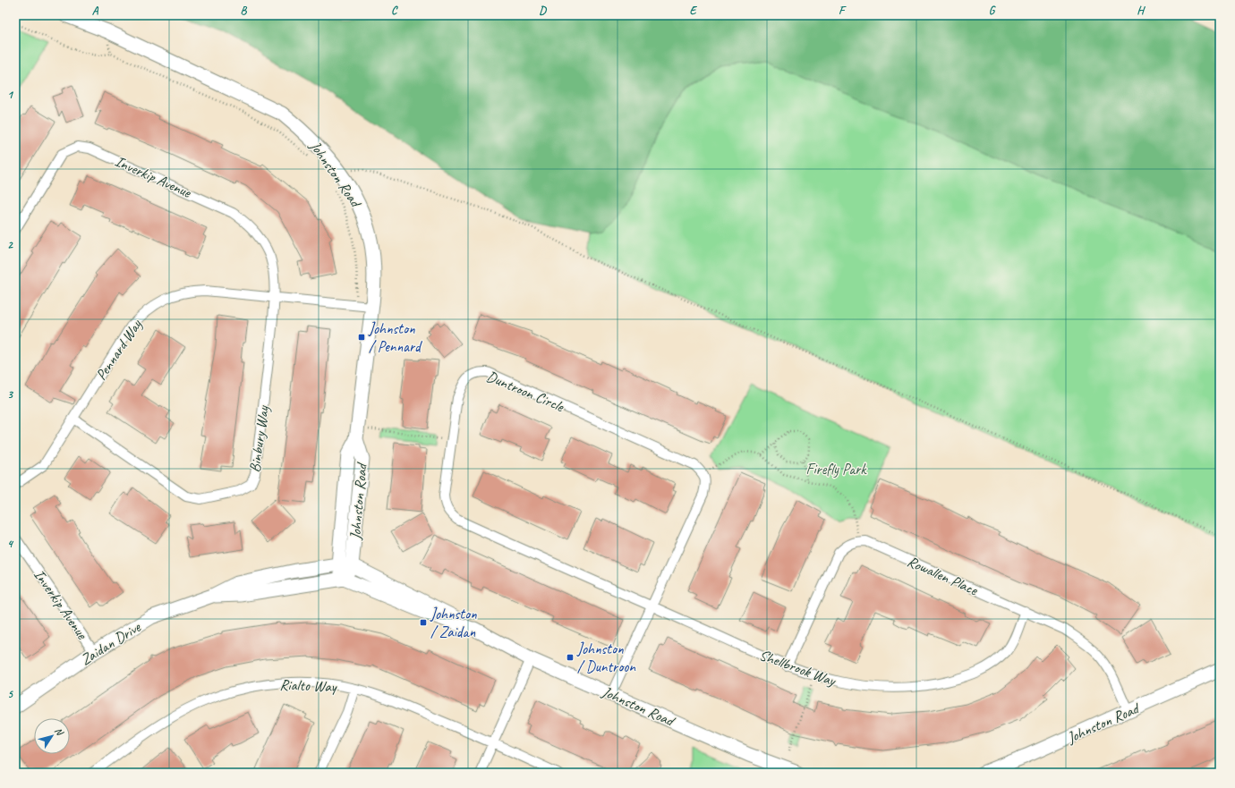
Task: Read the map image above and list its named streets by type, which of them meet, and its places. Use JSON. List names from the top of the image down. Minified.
{"streets":{"street":["Johnston Road","Inverkip Avenue","Pennard Way","Duntroon Circle","Binbury Way","Rowallen Place","Zaidan Drive","Shellbrook Way","Rialto Way"]},"crossings":[["Johnston Road","Pennard Way"],["Johnston Road","Rowallen Place"],["Johnston Road","Zaidan Drive"],["Inverkip Avenue","Pennard Way"],["Inverkip Avenue","Binbury Way"],["Inverkip Avenue","Zaidan Drive"],["Pennard Way","Binbury Way"],["Duntroon Circle","Shellbrook Way"],["Rowallen Place","Shellbrook Way"]],"parks":["Firefly Park"],"places":{"transit":["Johnston / Pennard","Johnston / Zaidan","Johnston / Duntroon"]},"north":"top right","grid":{"columns":["A","B","C","D","E","F","G","H"],"rows":["1","2","3","4","5"]}}
